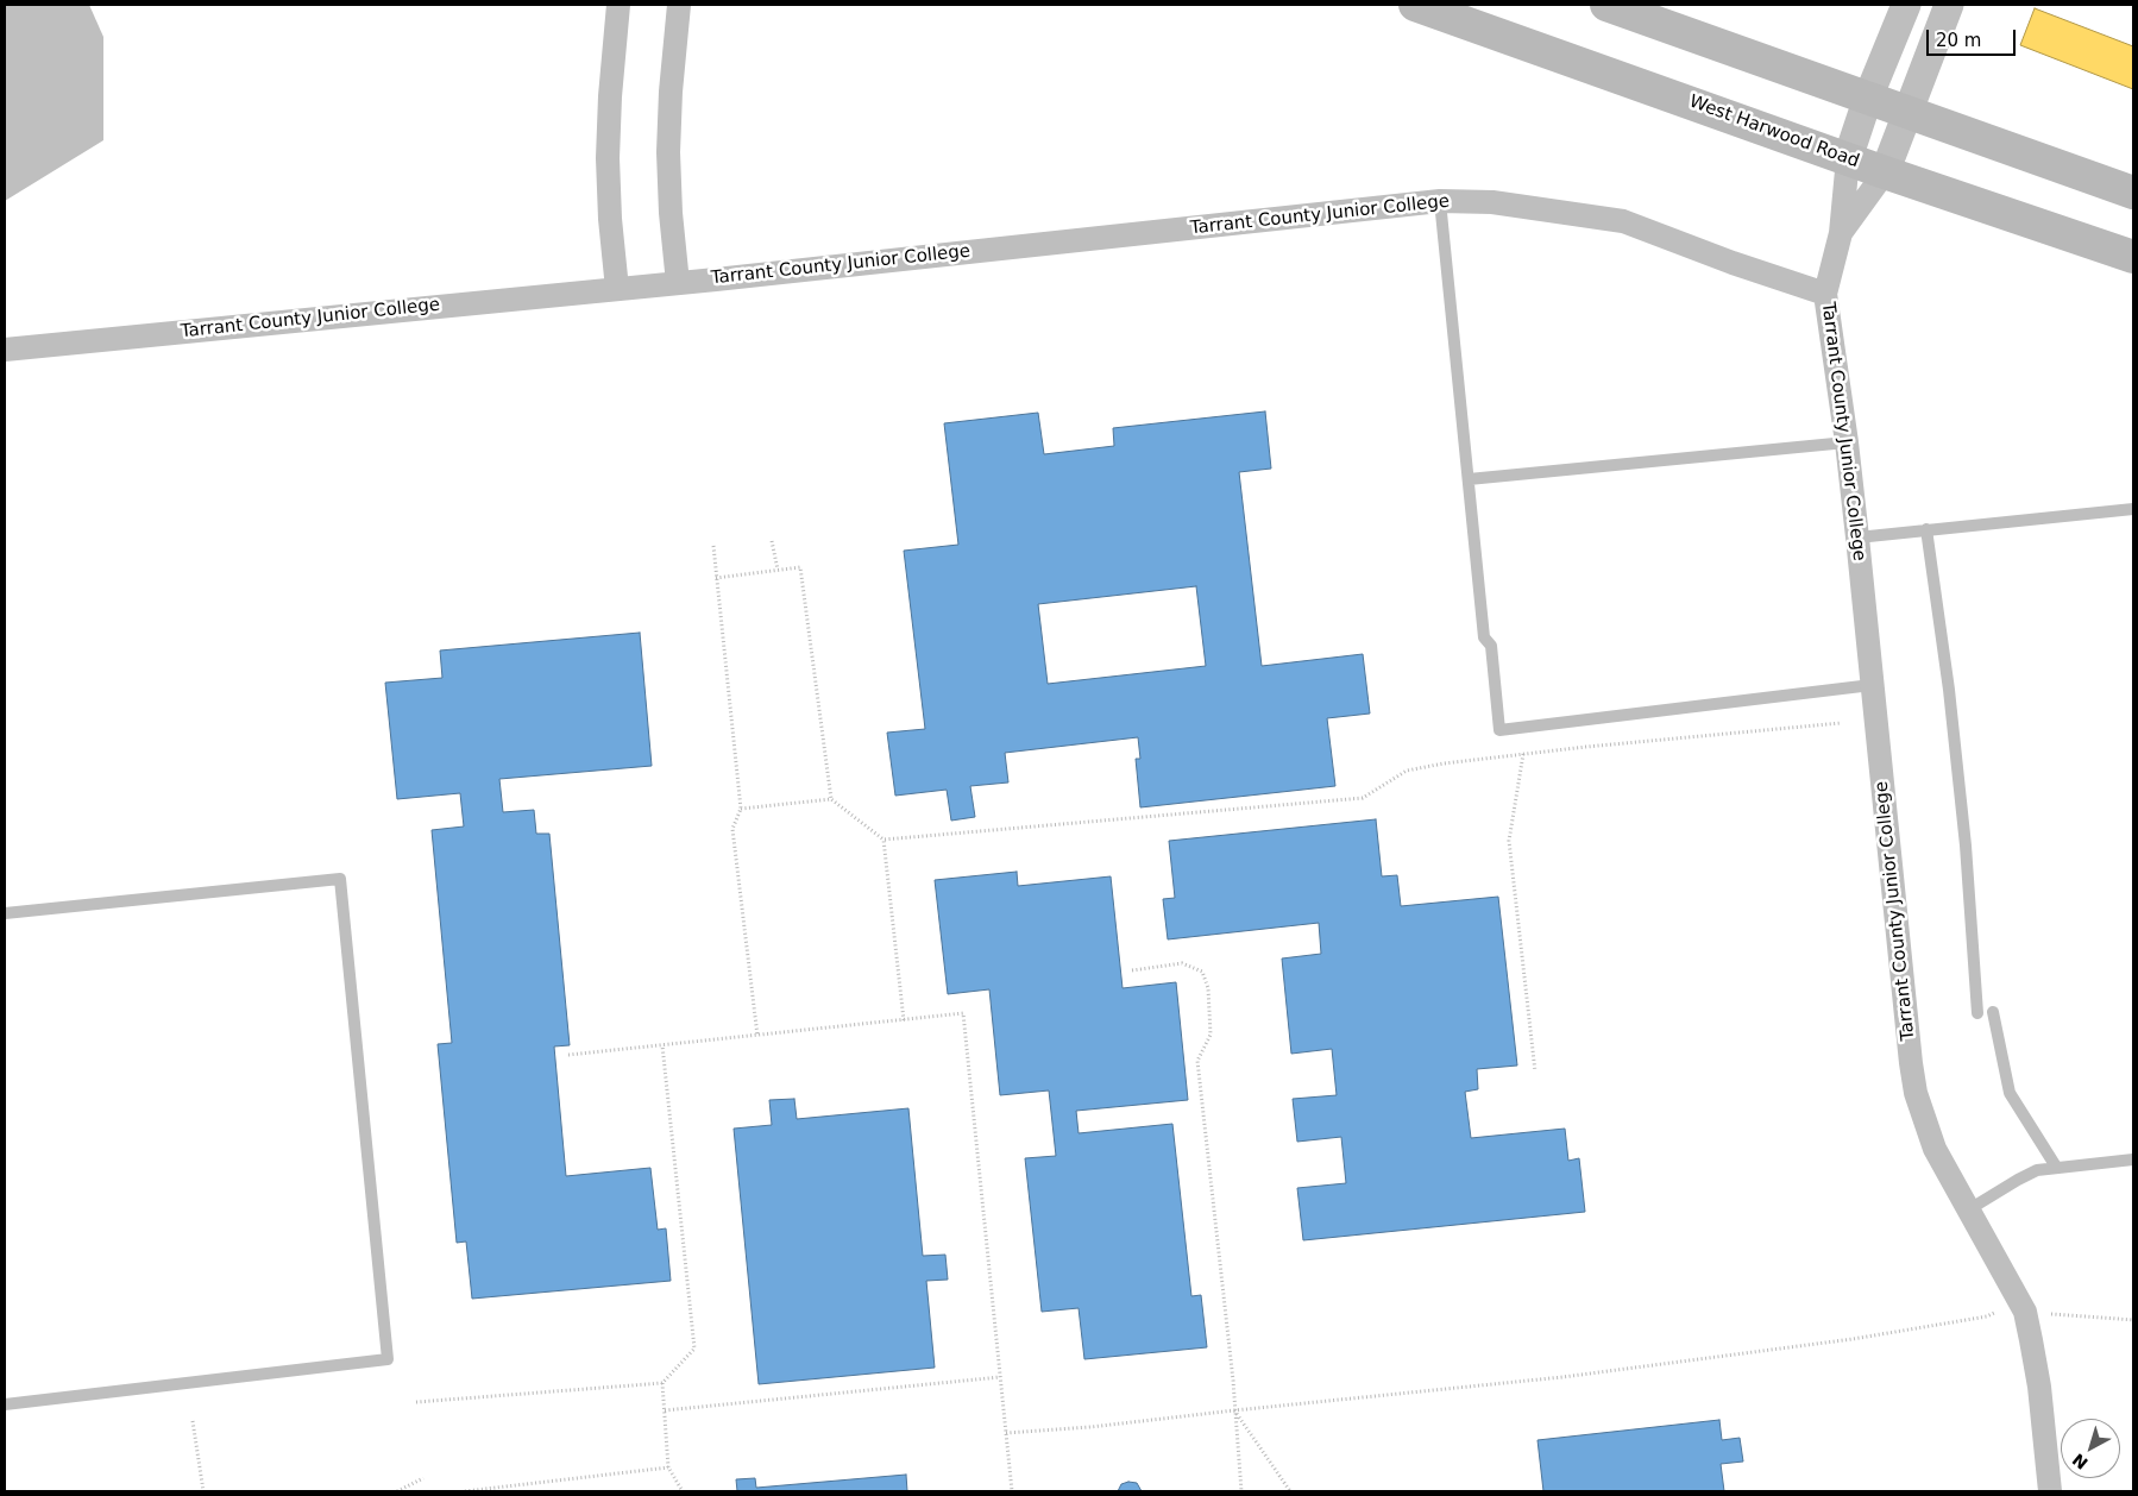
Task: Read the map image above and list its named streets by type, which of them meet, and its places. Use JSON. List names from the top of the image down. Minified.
{"streets":{"main road":["West Harwood Road"],"street":["Tarrant County Junior College"]},"scale_bar":"20 m","north":"bottom left"}
